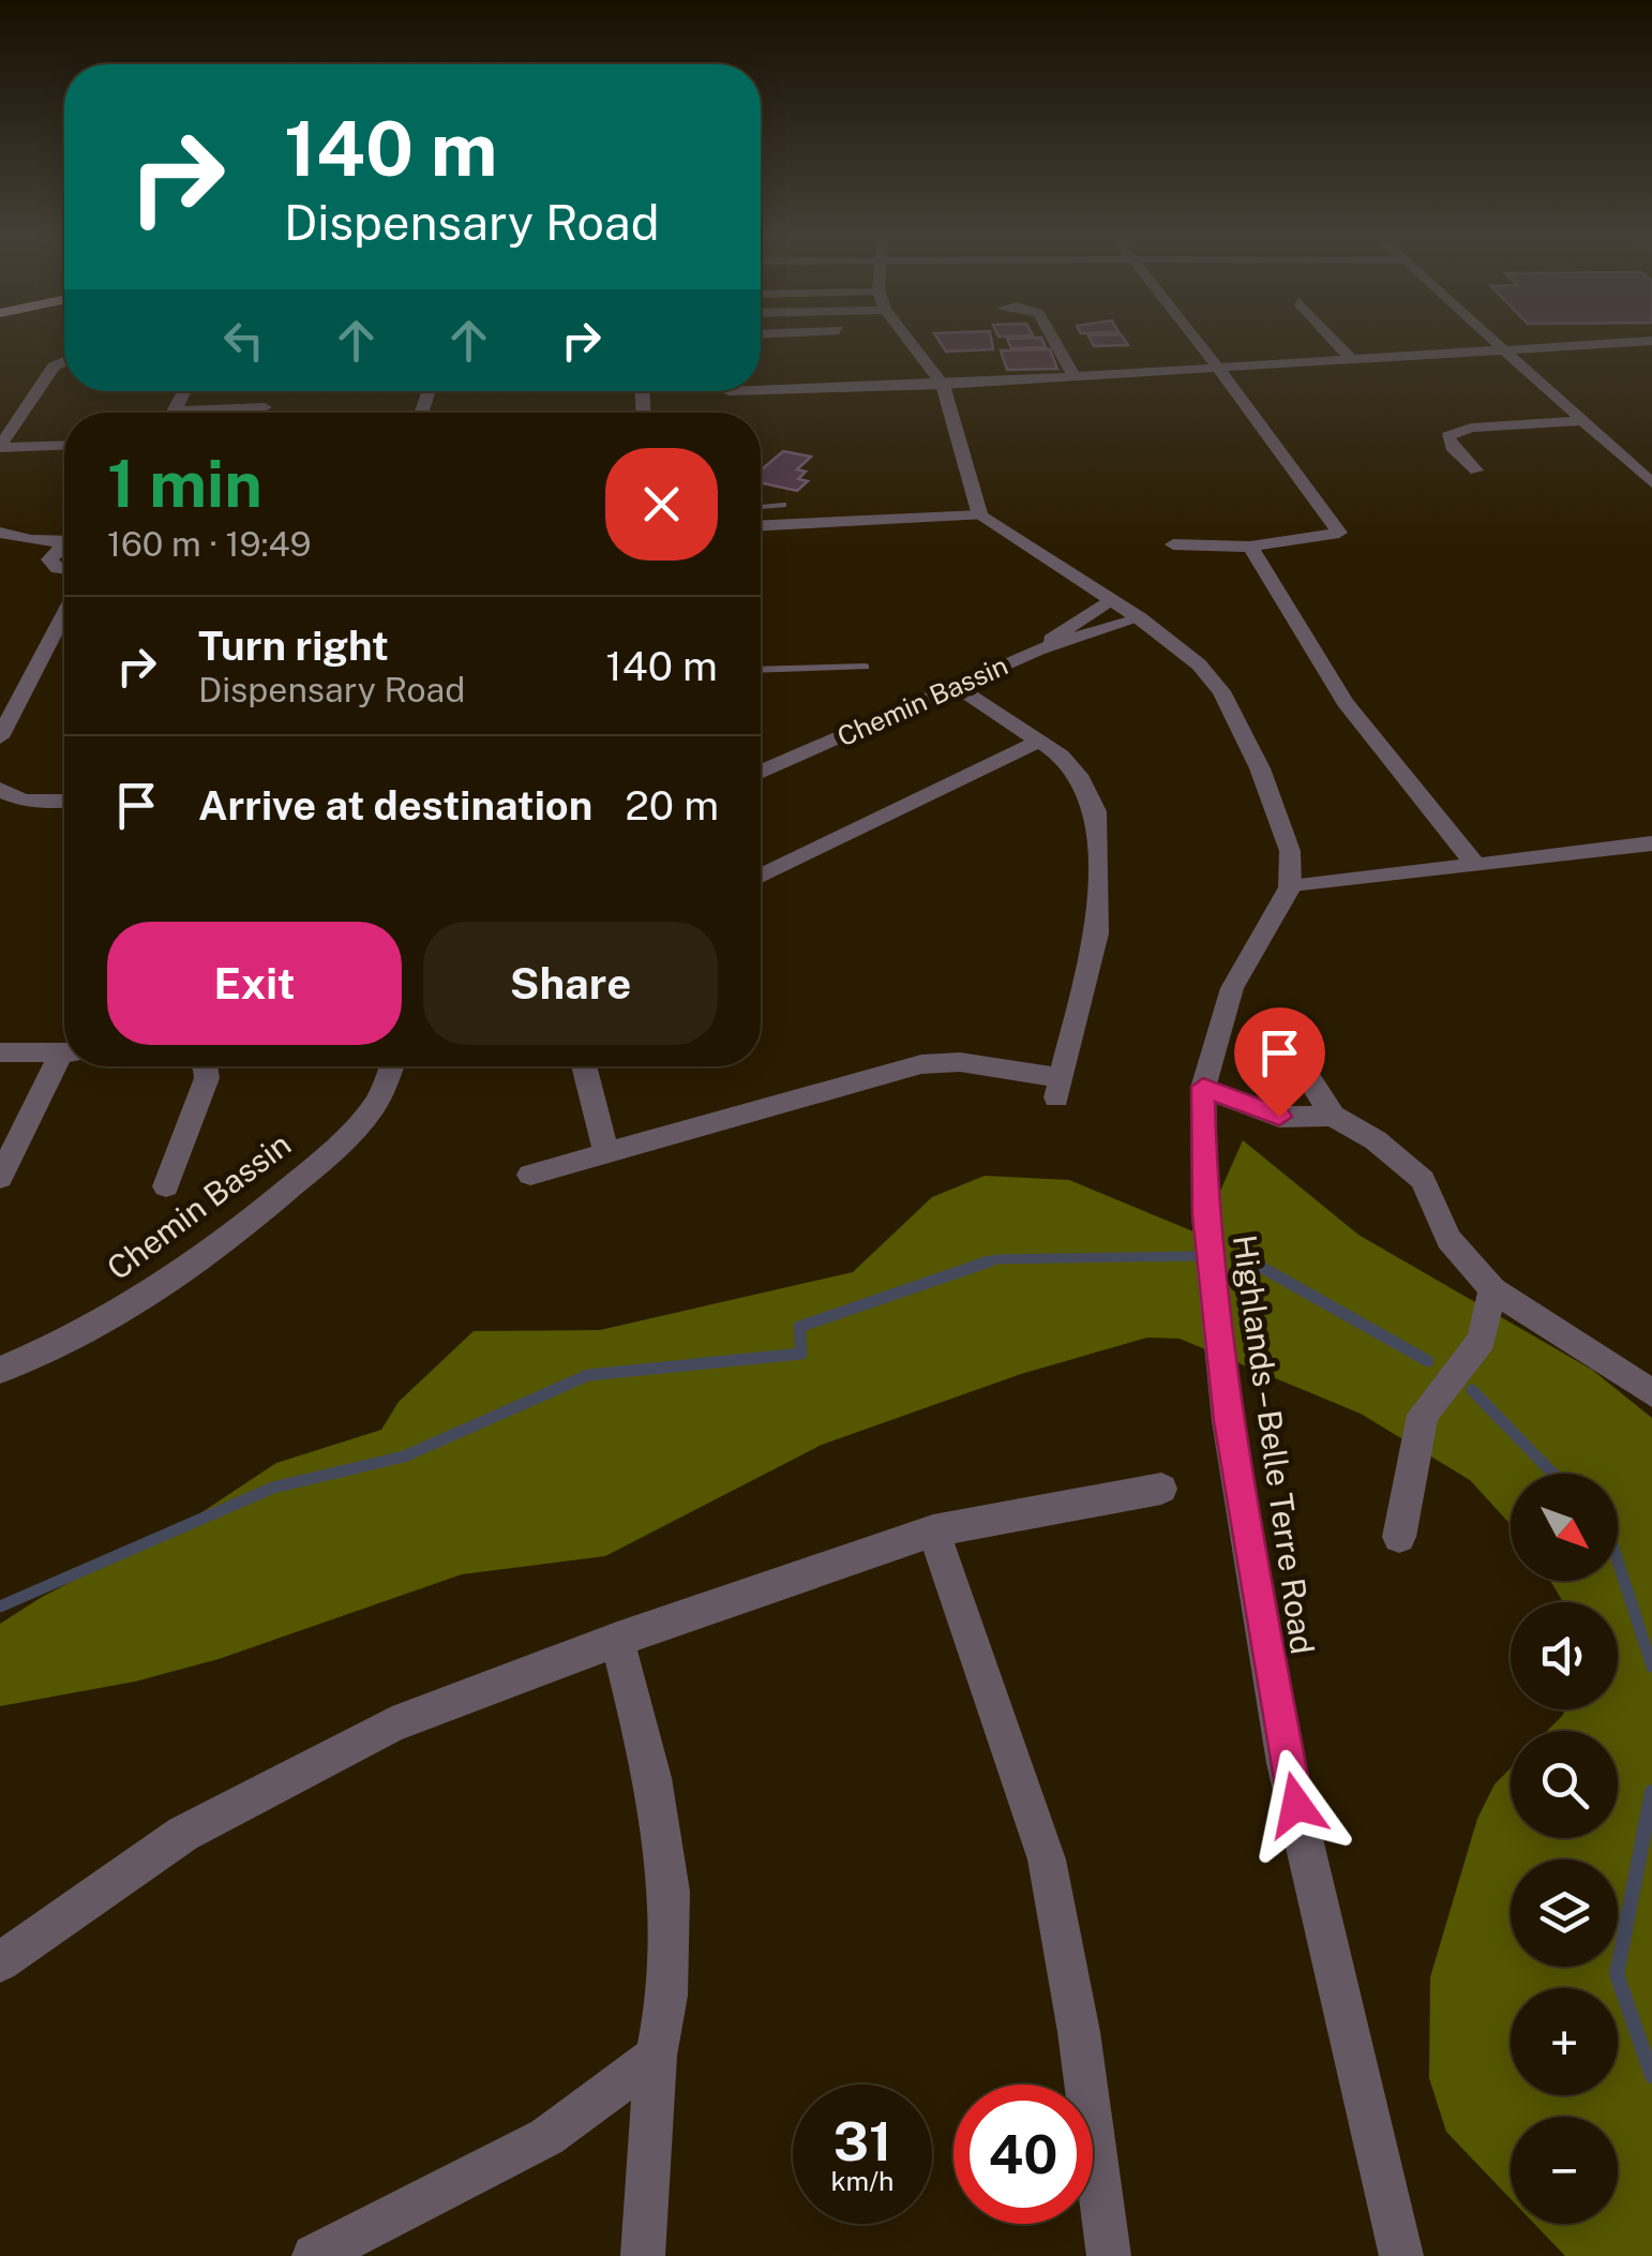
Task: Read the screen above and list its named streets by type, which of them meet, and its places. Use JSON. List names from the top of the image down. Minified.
{"streets":{"street":["Chemin Bassin","Highlands – Belle Terre Road"]},"north":"bottom right","page":{"turn":["140 m","Dispensary Road"],"heading":["1 min","160 m · 19:49"],"list":[{"name":"Turn right","note":"Dispensary Road","value":"140 m"},{"name":"Arrive at destination","value":"20 m"}],"buttons":["Exit","Share"],"map_buttons":["+","−"],"speed":"31 km/h","limit":"40"}}
